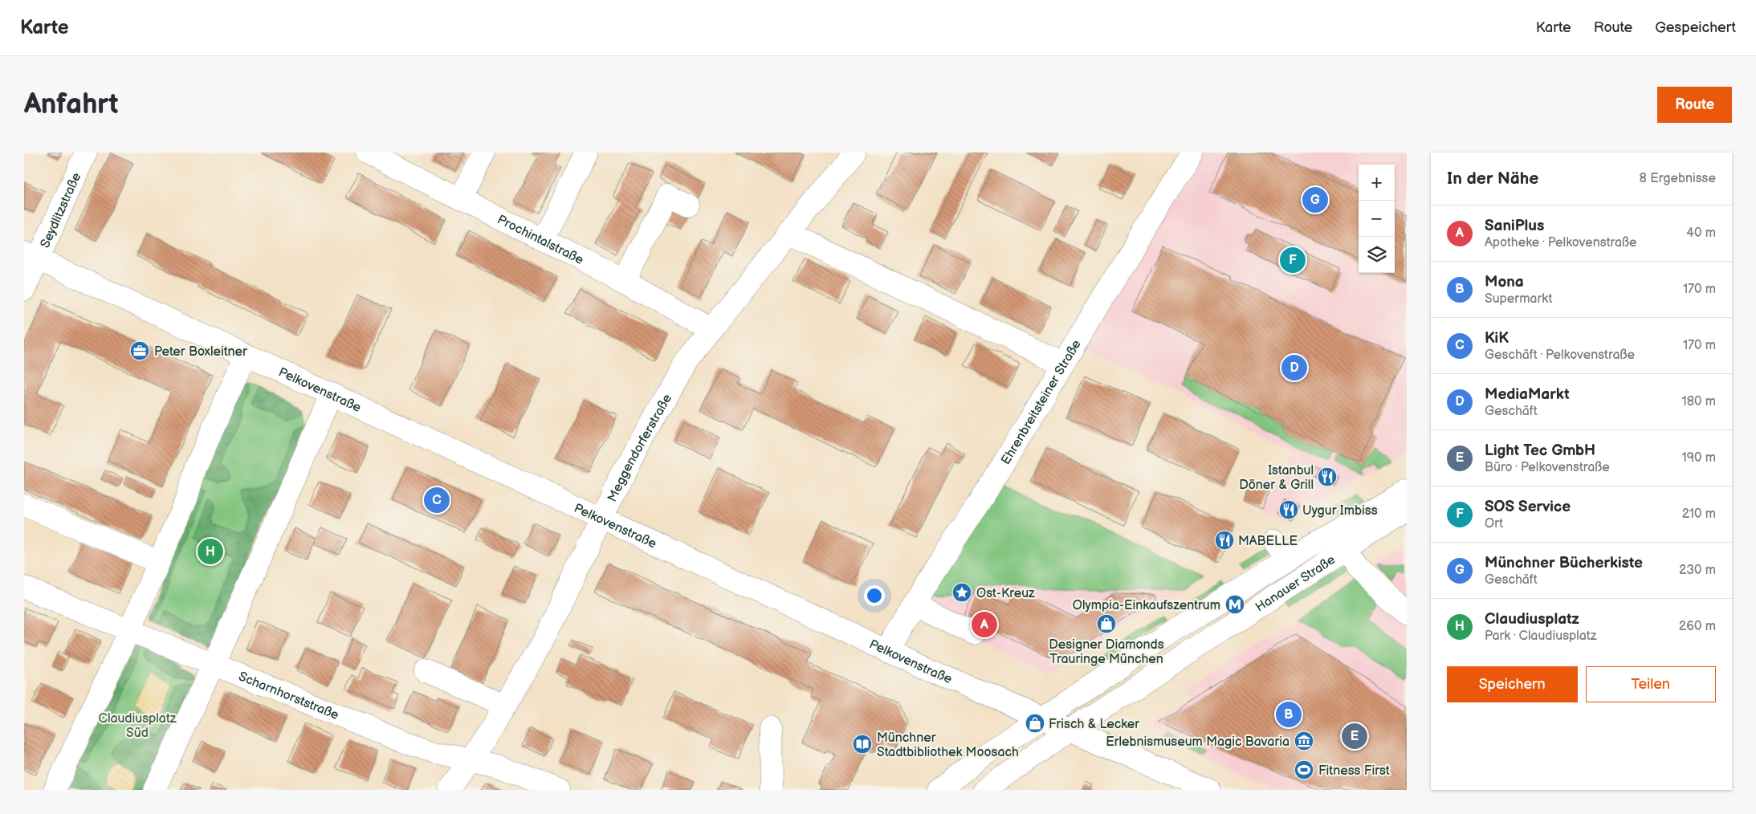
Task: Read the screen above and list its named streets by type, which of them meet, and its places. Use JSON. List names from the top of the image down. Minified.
{"streets":{"street":["Seydlitzstraße","Prochintalstraße","Pelkovenstraße","Ehrenbreitsteiner Straße","Meggendorferstraße","Hanauer Straße","Scharnhorststraße"]},"crossings":[["Seydlitzstraße","Pelkovenstraße"],["Prochintalstraße","Meggendorferstraße"],["Pelkovenstraße","Ehrenbreitsteiner Straße"],["Pelkovenstraße","Meggendorferstraße"],["Pelkovenstraße","Hanauer Straße"],["Meggendorferstraße","Scharnhorststraße"]],"parks":["Claudiusplatz Süd"],"places":{"office":["Peter Boxleitner"],"restaurant":["Istanbul Döner & Grill","Uygur Imbiss","MABELLE"],"place":["Ost-Kreuz"],"metro station":["Olympia-Einkaufszentrum"],"shop":["Designer Diamonds Trauringe München","Frisch & Lecker"],"museum":["Erlebnismuseum Magic Bavaria"],"library":["Münchner Stadtbibliothek Moosach"],"sports":["Fitness First"]},"page":{"header":"Karte","nav":["Karte","Route","Gespeichert"],"buttons":["Route",["Speichern","Teilen"]],"title":"Anfahrt","heading":["In der Nähe","8 Ergebnisse"],"map_buttons":["+","−"],"pins":["G","F","D","C","H","A","B","E"],"list":[{"mark":"A","name":"SaniPlus","note":"Apotheke · Pelkovenstraße","value":"40 m"},{"mark":"B","name":"Mona","note":"Supermarkt","value":"170 m"},{"mark":"C","name":"KiK","note":"Geschäft · Pelkovenstraße","value":"170 m"},{"mark":"D","name":"MediaMarkt","note":"Geschäft","value":"180 m"},{"mark":"E","name":"Light Tec GmbH","note":"Büro · Pelkovenstraße","value":"190 m"},{"mark":"F","name":"SOS Service","note":"Ort","value":"210 m"},{"mark":"G","name":"Münchner Bücherkiste","note":"Geschäft","value":"230 m"},{"mark":"H","name":"Claudiusplatz","note":"Park · Claudiusplatz","value":"260 m"}]}}
